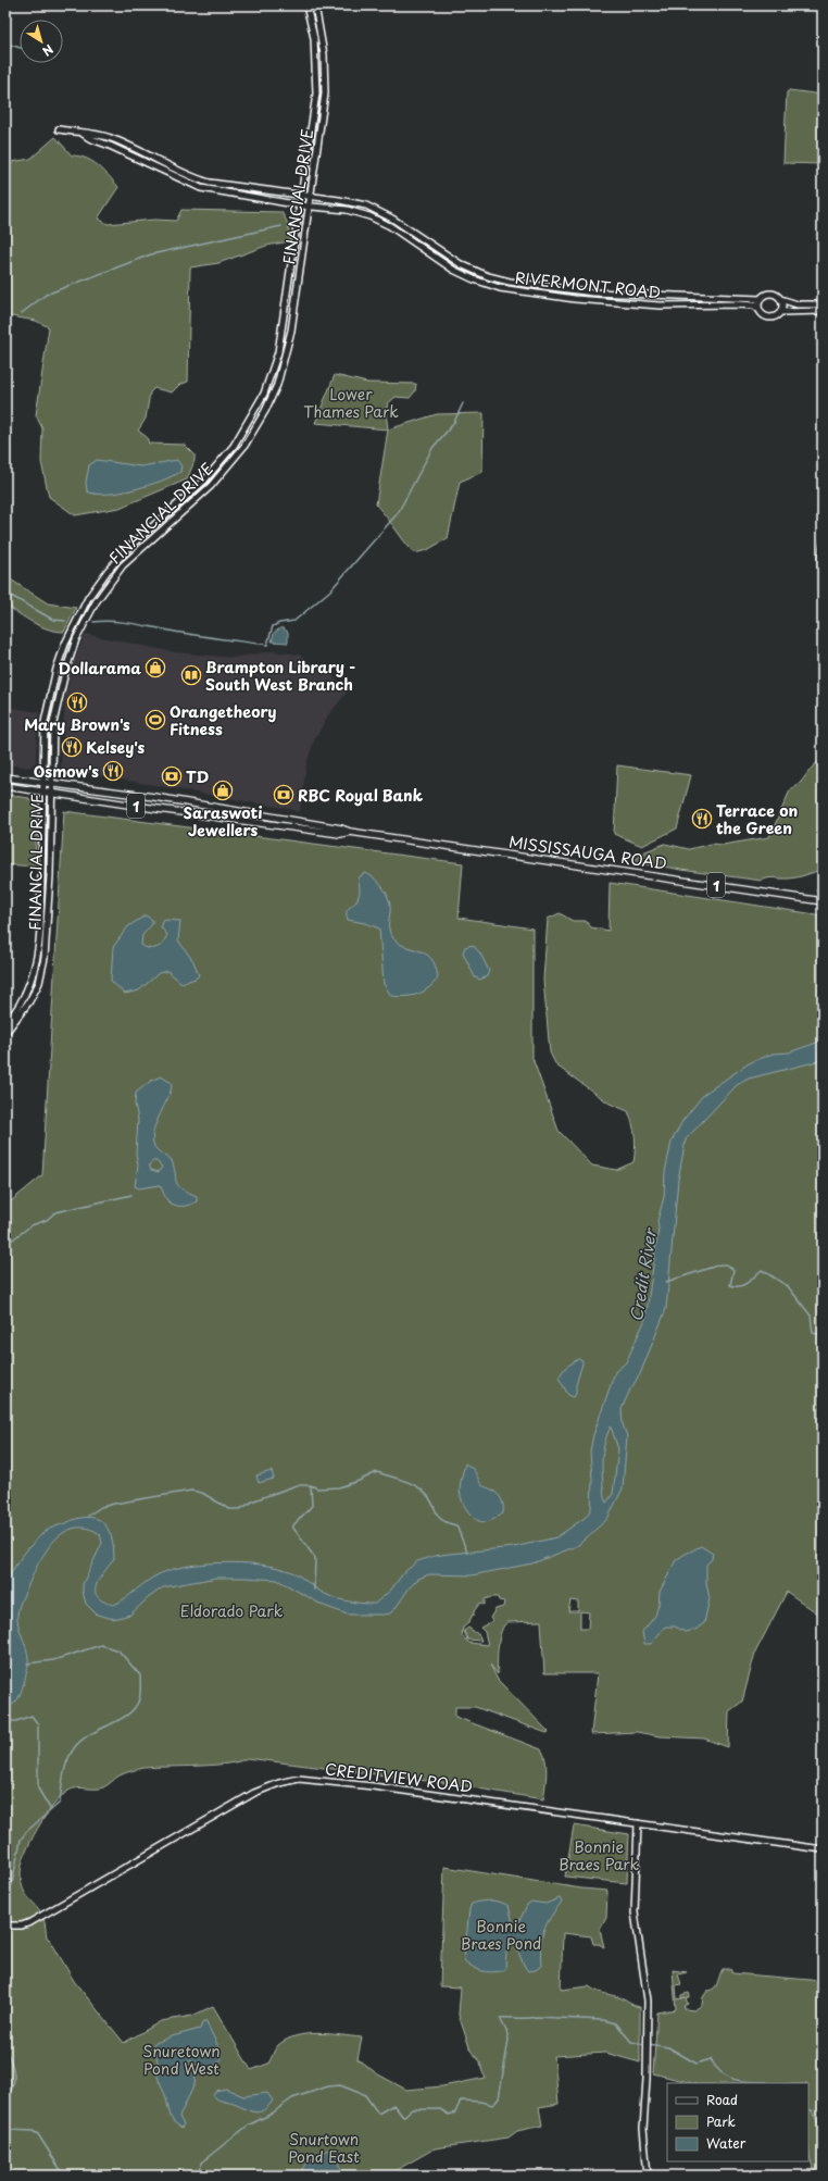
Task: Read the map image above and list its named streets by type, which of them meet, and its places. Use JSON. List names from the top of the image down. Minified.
{"streets":{"main road":["1","MISSISSAUGA ROAD"],"street":["FINANCIAL DRIVE","RIVERMONT ROAD","CREDITVIEW ROAD"]},"crossings":[["FINANCIAL DRIVE","RIVERMONT ROAD"],["FINANCIAL DRIVE","MISSISSAUGA ROAD"]],"water":["Credit River"],"parks":["Lower Thames Park","Eldorado Park","Bonnie Braes Park","Bonnie Braes Pond","Snuretown Pond West","Snurtown Pond East"],"places":{"shop":["Dollarama","Saraswoti Jewellers"],"library":["Brampton Library - South West Branch"],"restaurant":["Mary Brown's","Kelsey's","Osmow's","Terrace on the Green"],"sports":["Orangetheory Fitness"],"bank":["TD","RBC Royal Bank"]},"legend":["Road","Park","Water"],"north":"bottom right"}
